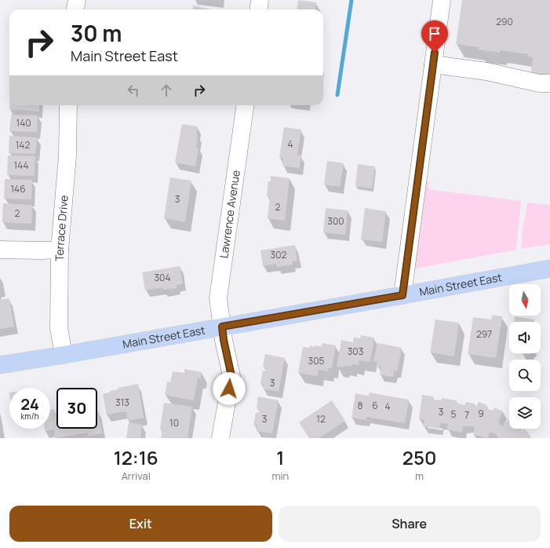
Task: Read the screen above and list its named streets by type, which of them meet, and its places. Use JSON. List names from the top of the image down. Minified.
{"streets":{"main road":["Main Street East"],"street":["Lawrence Avenue","Terrace Drive"]},"crossings":[["Lawrence Avenue","Main Street East"],["Terrace Drive","Main Street East"]],"house_numbers":["290","140","4","142","144","146","3","2","2","300","302","304","297","303","305","3","313","8","6","4","3","9","5","7","3","12","10"],"north":"bottom","page":{"turn":["30 m","Main Street East"],"speed":"24 km/h","limit":"30","eta":["12:16","Arrival","1","min","250","m"],"buttons":["Exit","Share"]}}
